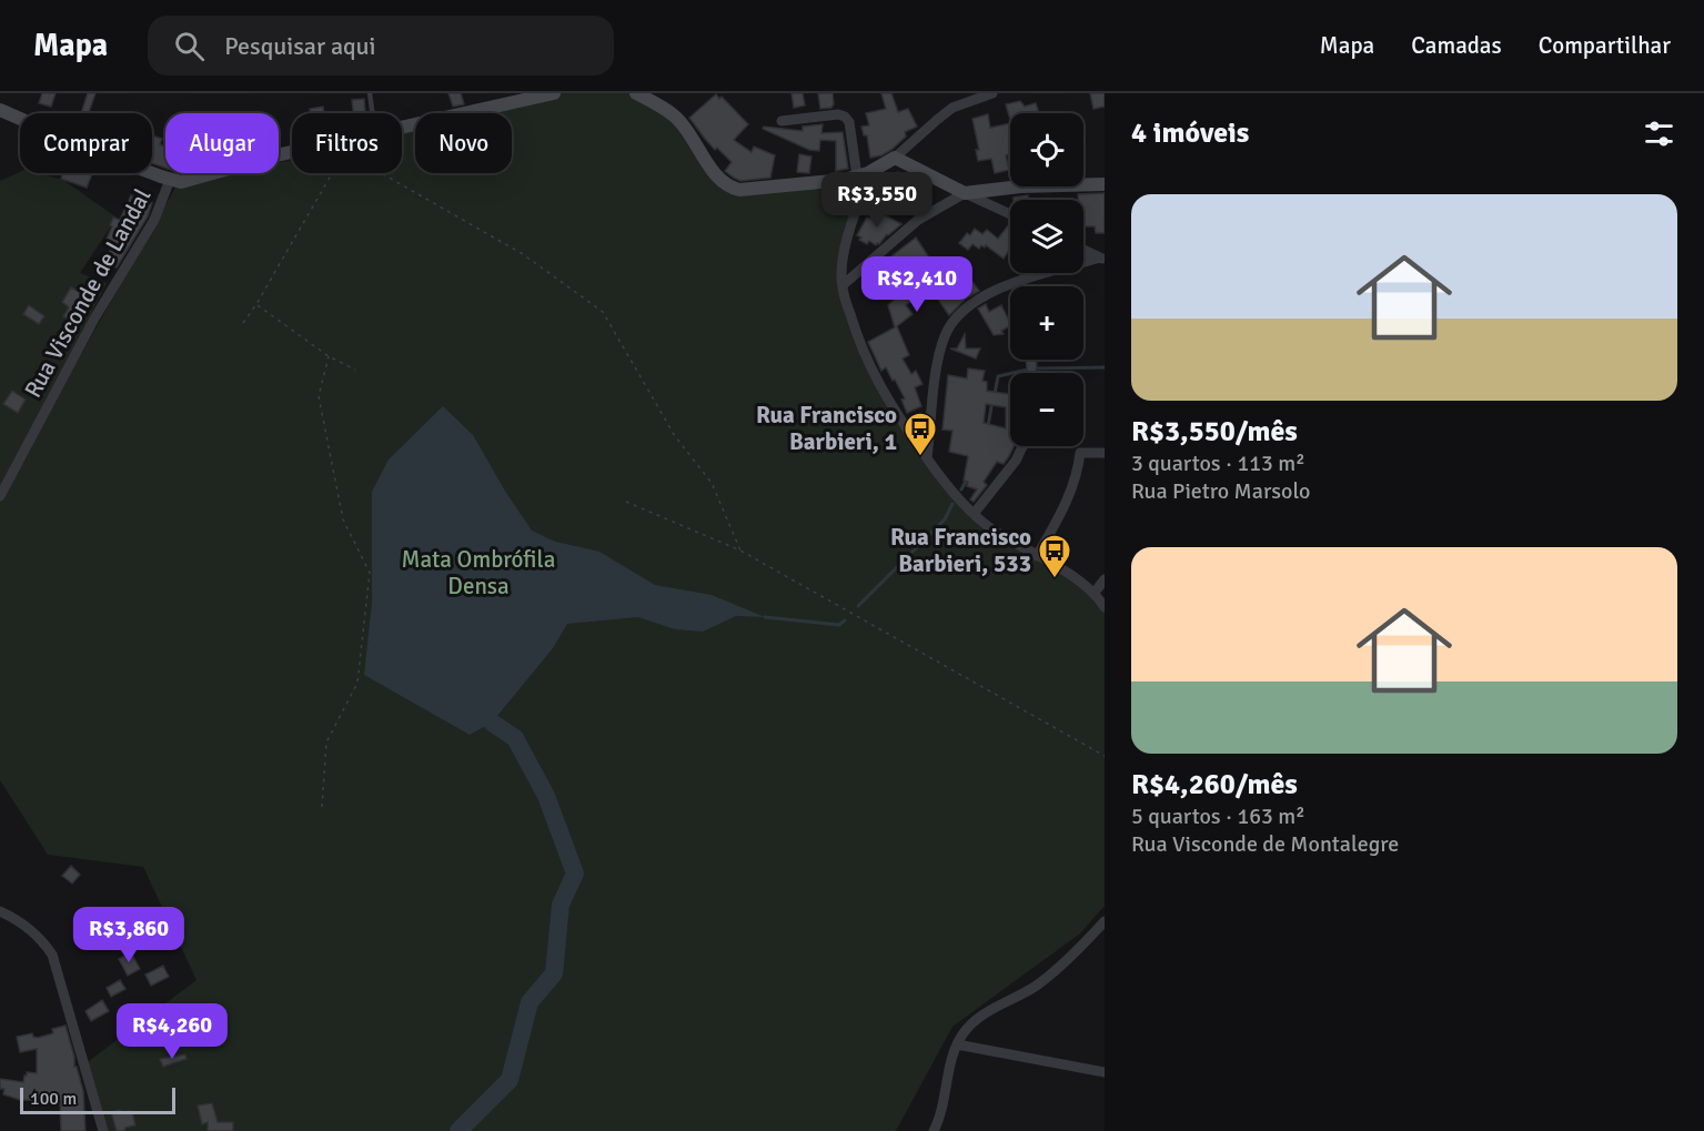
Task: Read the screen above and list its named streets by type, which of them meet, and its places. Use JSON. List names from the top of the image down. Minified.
{"streets":{"street":["Rua Visconde de Landal"]},"parks":["Mata Ombrófila Densa"],"places":{"bus stop":["Rua Francisco Barbieri, 1","Rua Francisco Barbieri, 533"]},"scale_bar":"100 m","page":{"header":"Mapa","search":"Pesquisar aqui","nav":["Mapa","Camadas","Compartilhar"],"heading":"4 imóveis","map_buttons":["+","−"],"chip":["Comprar","Alugar","Filtros","Novo"],"price":["R$3,550","R$2,410","R$3,860","R$4,260"],"list":[{"name":"R$3,550/mês","note":"3 quartos · 113 m² · Rua Pietro Marsolo"},{"name":"R$4,260/mês","note":"5 quartos · 163 m² · Rua Visconde de Montalegre"}],"scale":"100 m"}}
